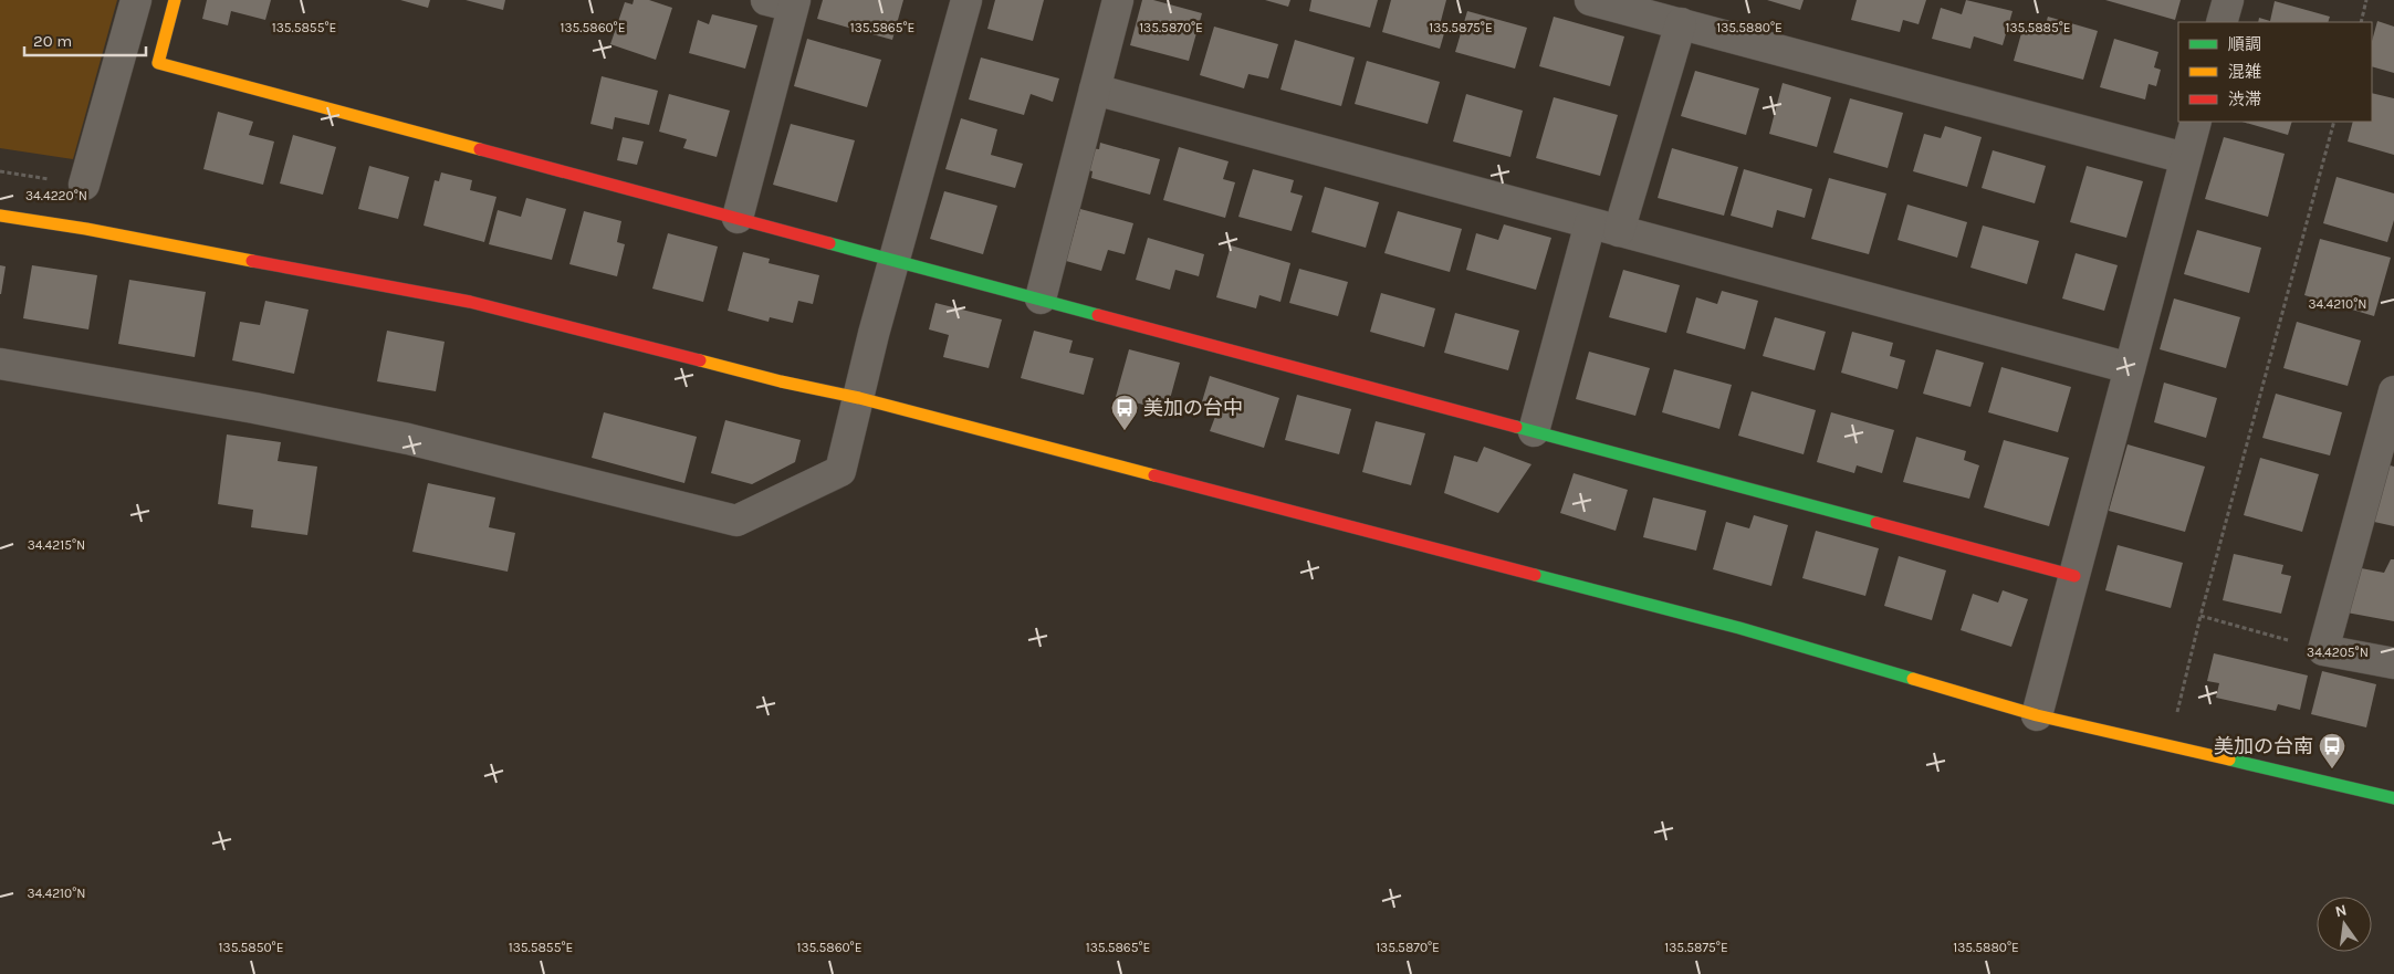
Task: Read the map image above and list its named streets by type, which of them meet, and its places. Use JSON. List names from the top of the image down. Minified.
{"places":{"bus stop":["美加の台中","美加の台南"]},"legend":["順調","混雑","渋滞"],"scale_bar":"20 m","north":"top","coordinates":["135.5870°E","135.5875°E","135.5885°E","135.5855°E","135.5860°E","135.5865°E","135.5880°E","34.4220°N","34.4210°N","34.4215°N","34.4205°N","135.5850°E"]}
